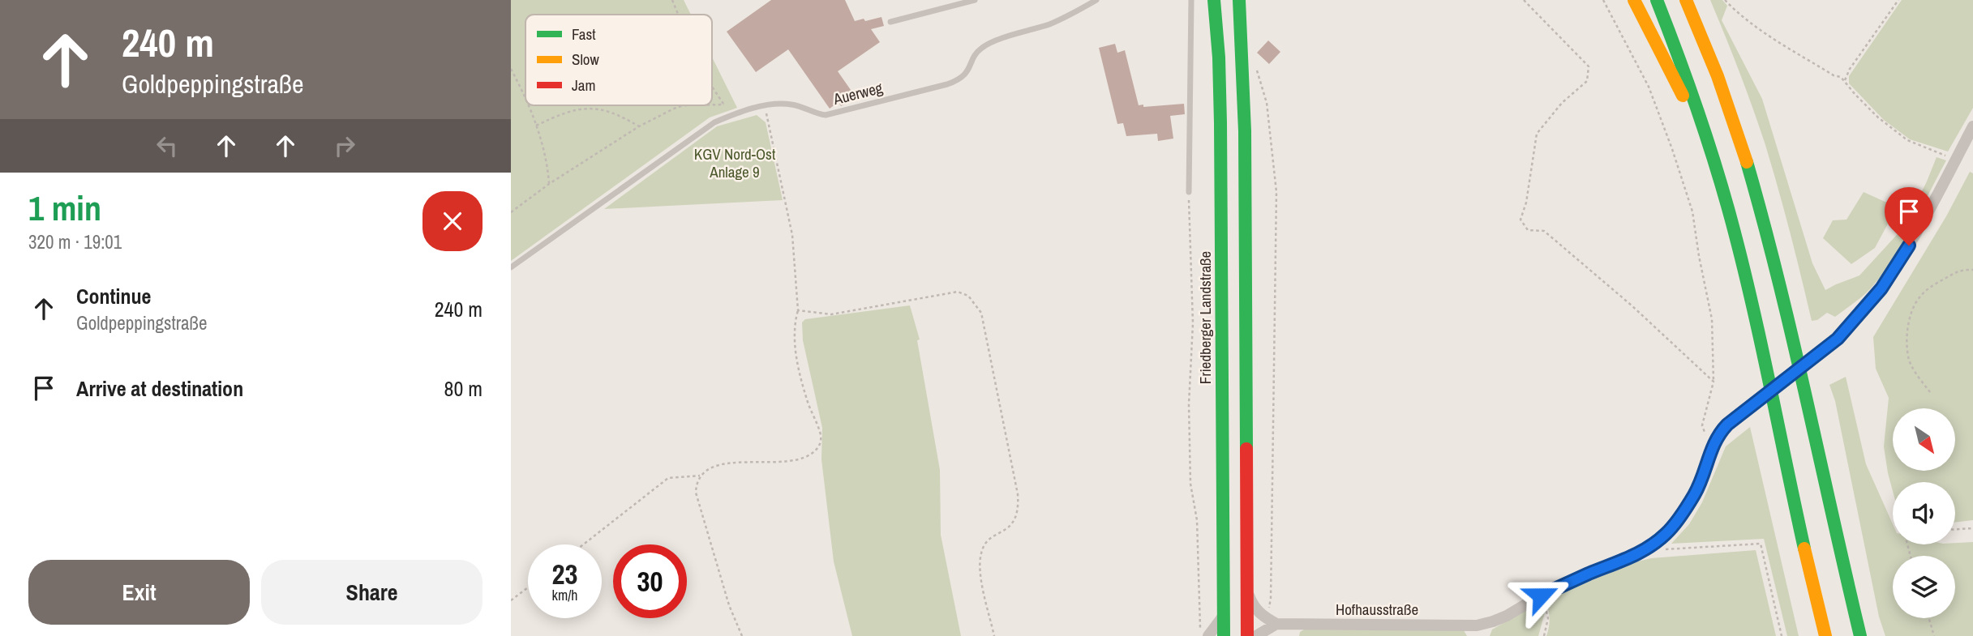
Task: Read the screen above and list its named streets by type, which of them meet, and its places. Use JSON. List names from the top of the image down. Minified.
{"streets":{"main road":["Friedberger Landstraße"],"street":["Hofhausstraße"],"lane":["Auerweg"]},"parks":["KGV Nord-Ost Anlage 9"],"legend":["Fast","Slow","Jam"],"north":"bottom right","page":{"turn":["240 m","Goldpeppingstraße"],"heading":["1 min","320 m · 19:01"],"list":[{"name":"Continue","note":"Goldpeppingstraße","value":"240 m"},{"name":"Arrive at destination","value":"80 m"}],"speed":"23 km/h","limit":"30","buttons":["Exit","Share"]}}
